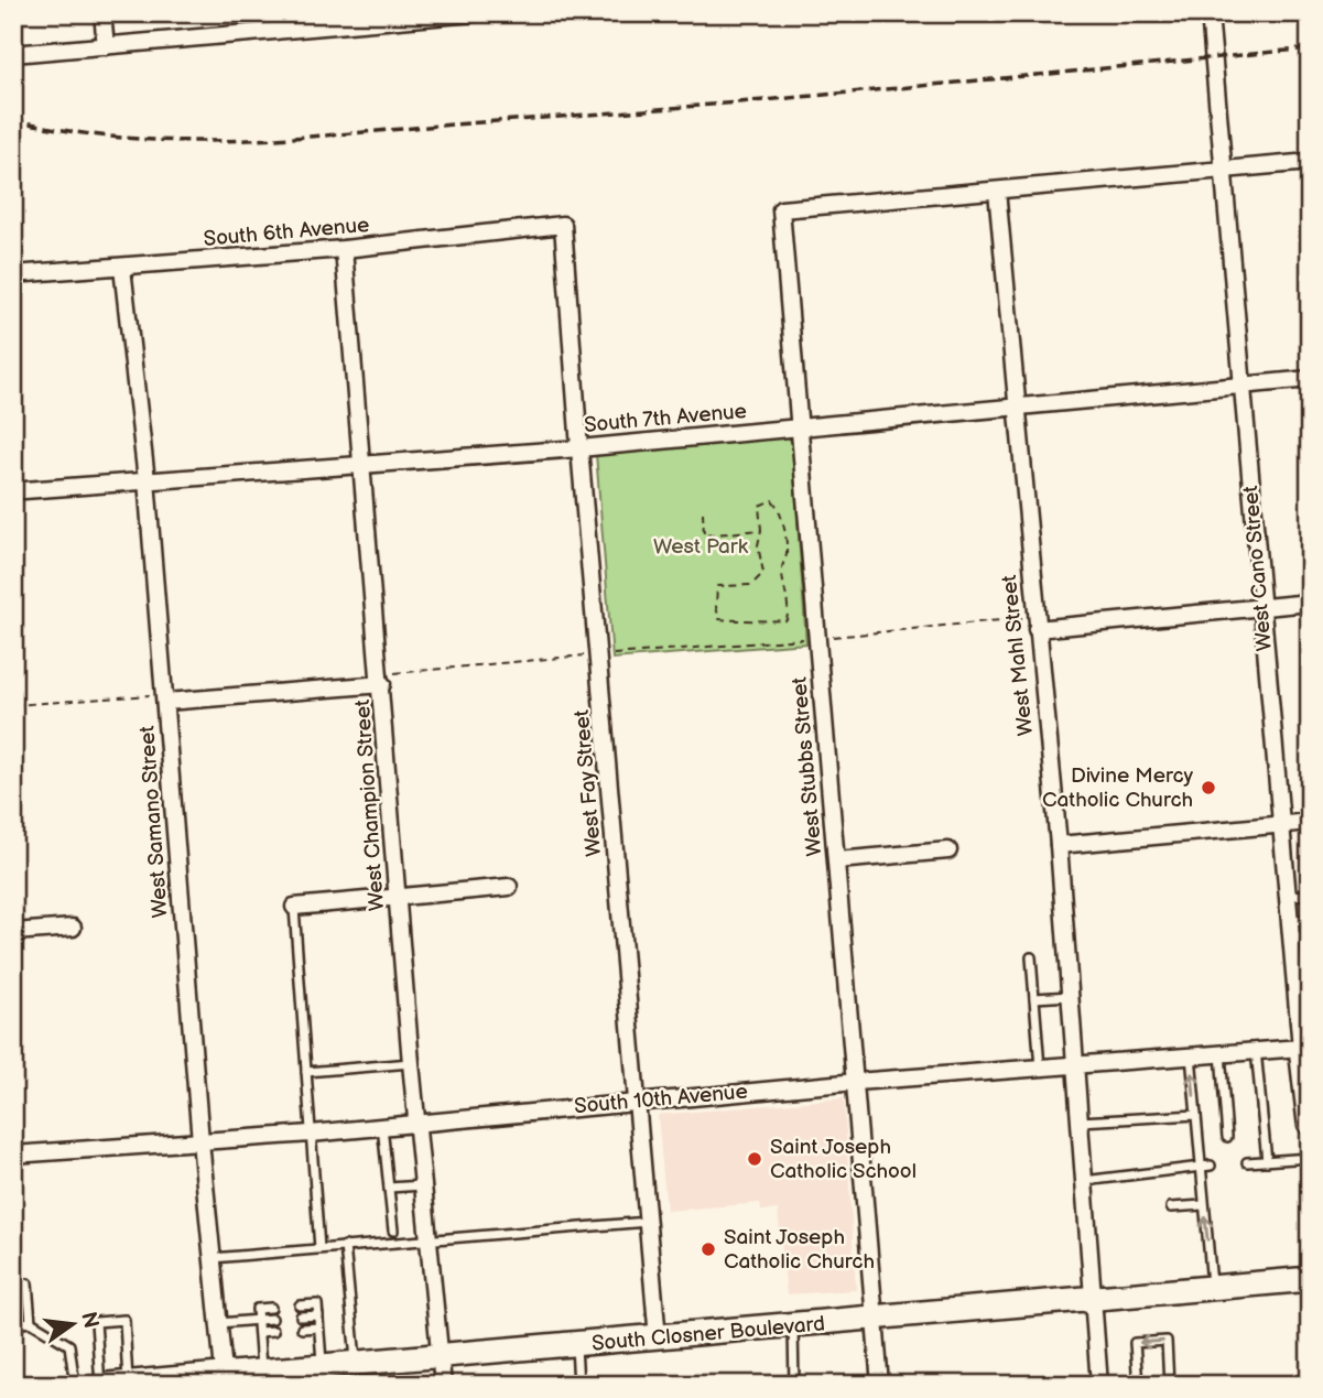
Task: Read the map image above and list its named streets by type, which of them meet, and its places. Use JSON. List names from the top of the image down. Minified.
{"streets":{"main road":["West Cano Street","South Closner Boulevard"],"street":["South 6th Avenue","South 7th Avenue","West Mahl Street","West Stubbs Street","West Fay Street","West Champion Street","West Samano Street","South 10th Avenue"]},"crossings":[["South 6th Avenue","West Fay Street"],["South 6th Avenue","West Champion Street"],["South 6th Avenue","West Samano Street"],["South 7th Avenue","West Cano Street"],["South 7th Avenue","West Mahl Street"],["South 7th Avenue","West Stubbs Street"],["South 7th Avenue","West Fay Street"],["South 7th Avenue","West Champion Street"],["South 7th Avenue","West Samano Street"],["West Cano Street","South 10th Avenue"],["West Mahl Street","West Stubbs Street"],["West Mahl Street","South 10th Avenue"],["West Mahl Street","South Closner Boulevard"],["West Stubbs Street","South 10th Avenue"],["West Stubbs Street","South Closner Boulevard"],["West Fay Street","South 10th Avenue"],["West Fay Street","South Closner Boulevard"],["West Champion Street","South 10th Avenue"],["West Champion Street","South Closner Boulevard"],["West Samano Street","South 10th Avenue"],["West Samano Street","South Closner Boulevard"]],"parks":["West Park"],"places":["Divine Mercy Catholic Church","Saint Joseph Catholic School","Saint Joseph Catholic Church"],"north":"right"}
